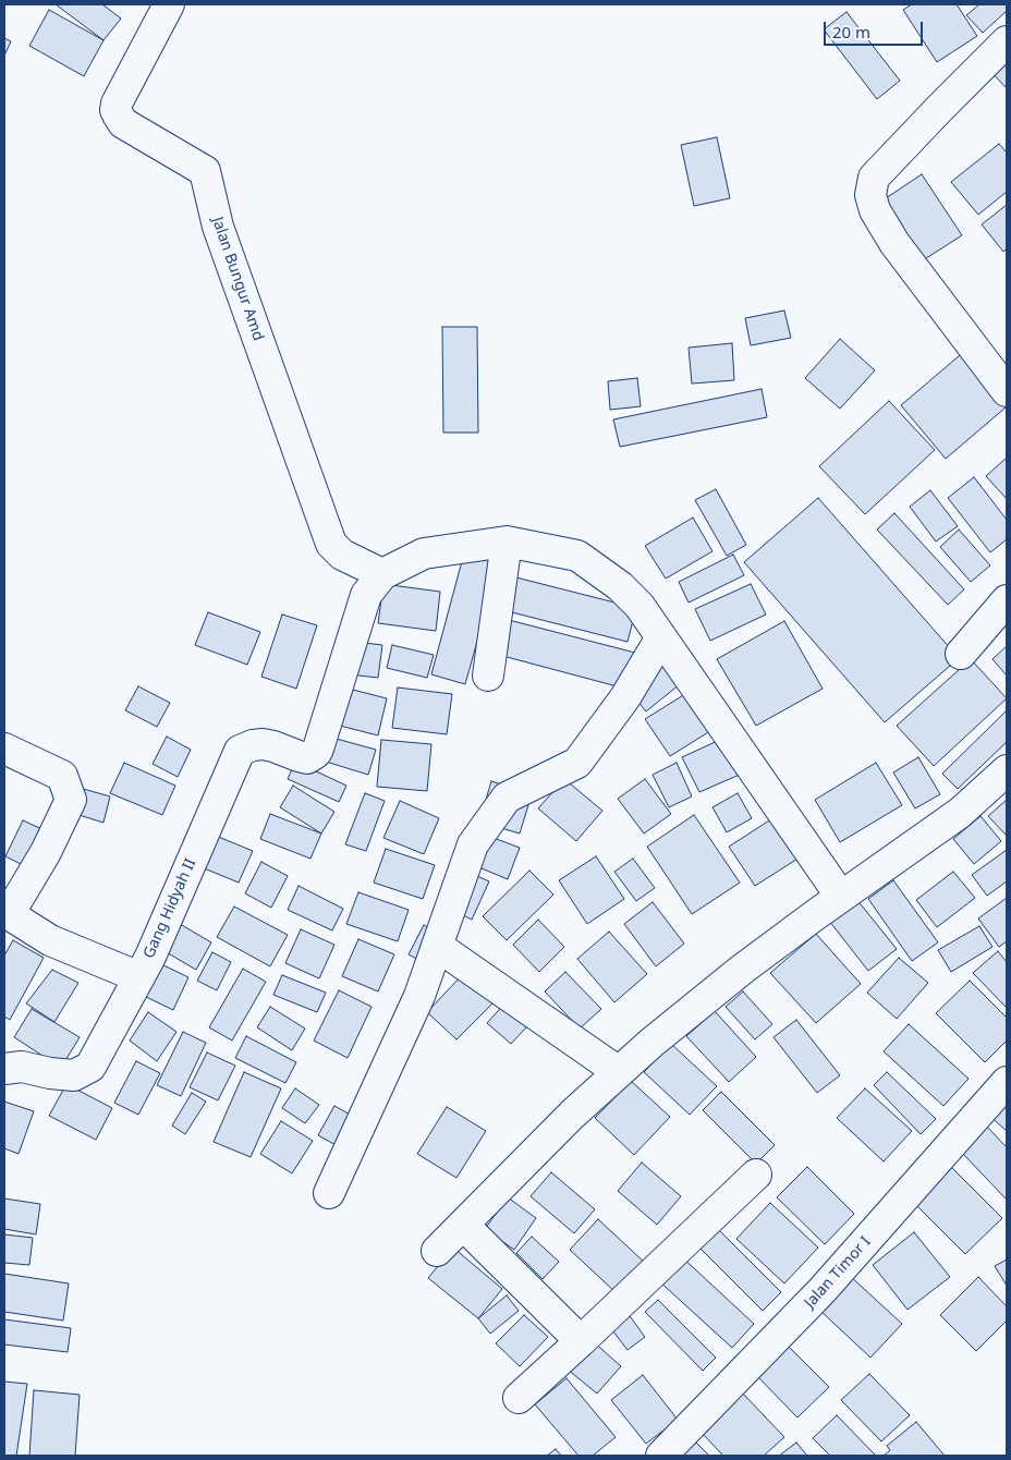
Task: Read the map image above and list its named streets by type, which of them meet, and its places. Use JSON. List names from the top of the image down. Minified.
{"streets":{"street":["Jalan Bungur Amd","Gang Hidyah II","Jalan Timor I"]},"crossings":[["Jalan Bungur Amd","Gang Hidyah II"]],"scale_bar":"20 m"}
